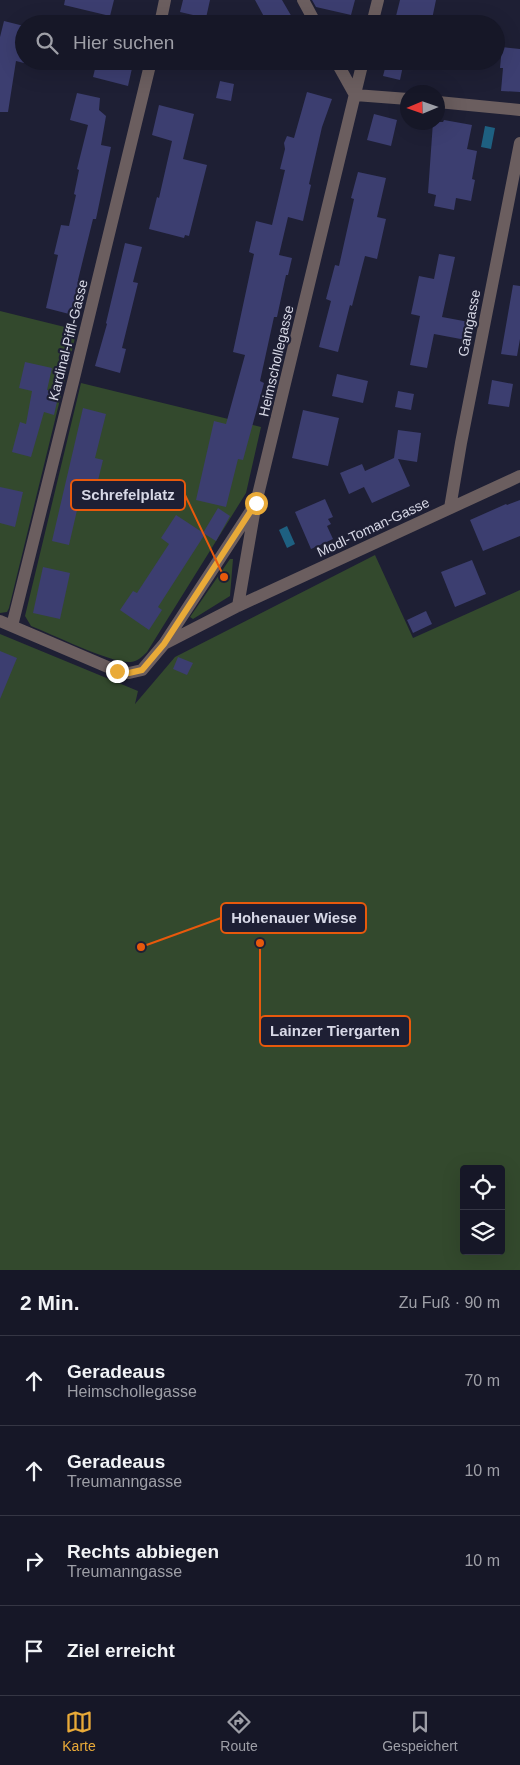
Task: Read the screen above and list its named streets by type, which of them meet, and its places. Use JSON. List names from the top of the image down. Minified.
{"streets":{"street":["Gamgasse","Kardinal-Piffl-Gasse","Heimschollegasse","Modl-Toman-Gasse"]},"crossings":[["Gamgasse","Modl-Toman-Gasse"],["Kardinal-Piffl-Gasse","Heimschollegasse"],["Heimschollegasse","Modl-Toman-Gasse"]],"places":["Schrefelplatz","Lainzer Tiergarten","Hohenauer Wiese"],"north":"left","page":{"search":"Hier suchen","heading":["2 Min.","Zu Fuß · 90 m"],"list":[["Geradeaus","Heimschollegasse","70 m"],["Geradeaus","Treumanngasse","10 m"],["Rechts abbiegen","Treumanngasse","10 m"],"Ziel erreicht"],"nav":["Karte","Route","Gespeichert"]}}
